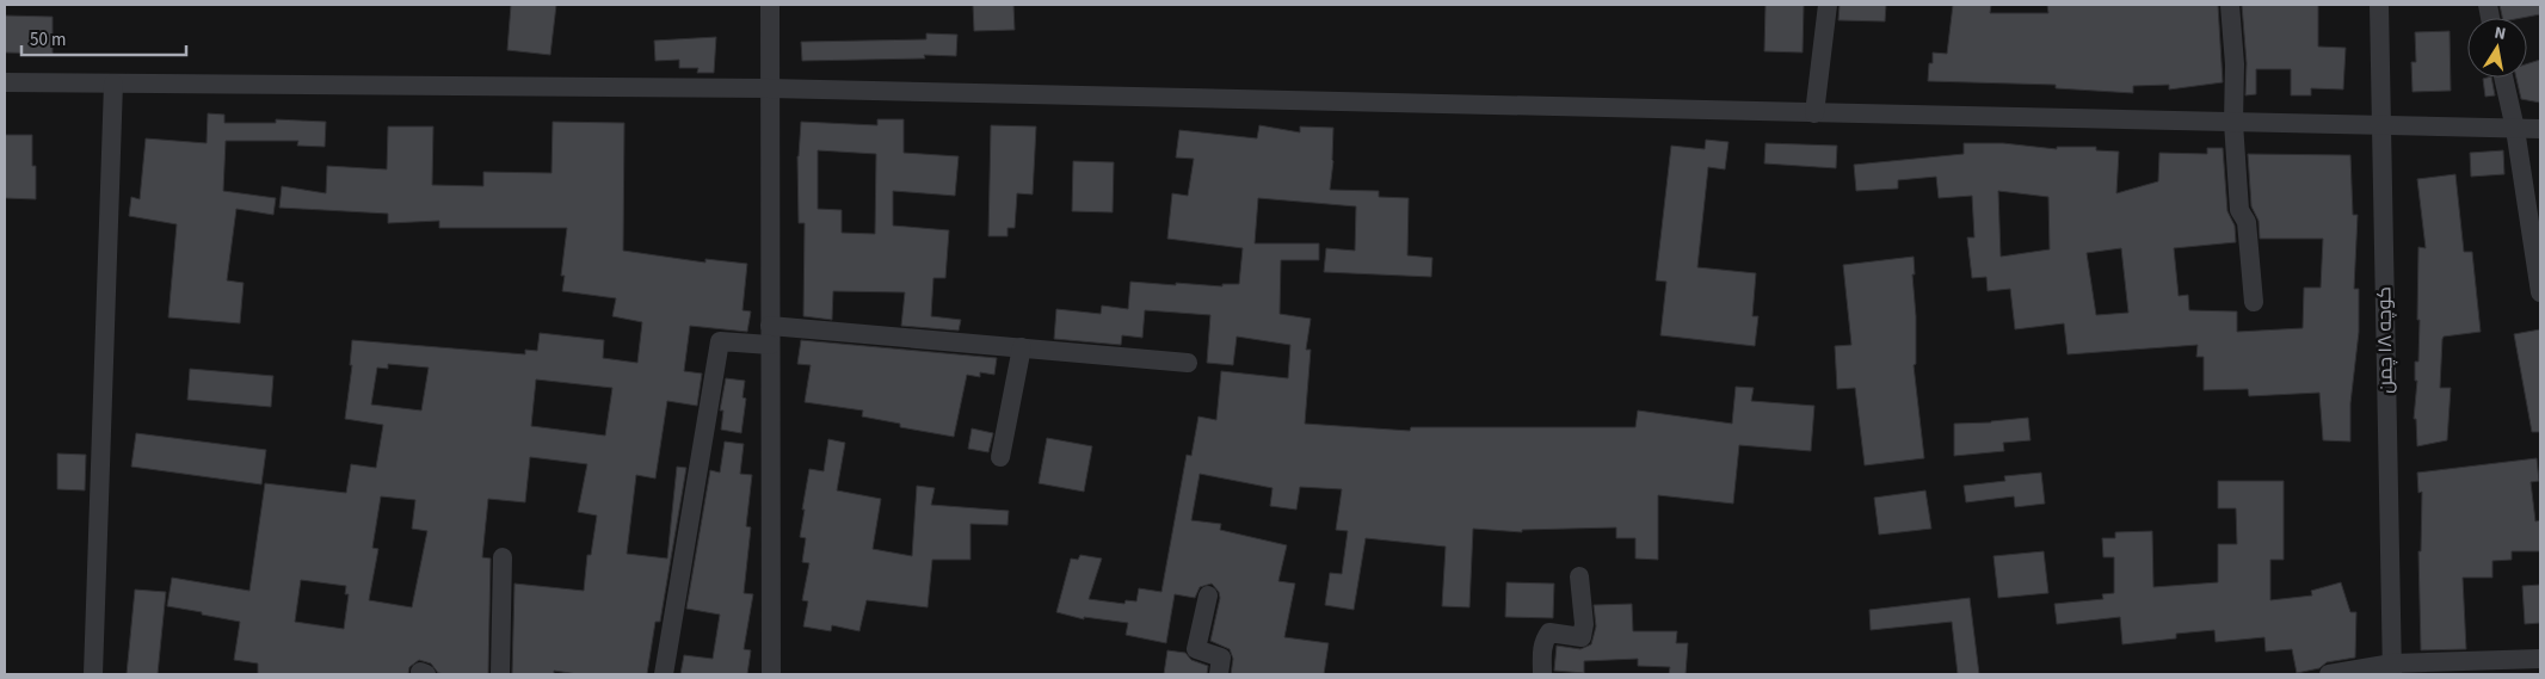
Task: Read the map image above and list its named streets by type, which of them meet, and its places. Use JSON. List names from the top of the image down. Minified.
{"streets":{"street":["كوچه ١٨ چمن"]},"scale_bar":"50 m","north":"top"}
